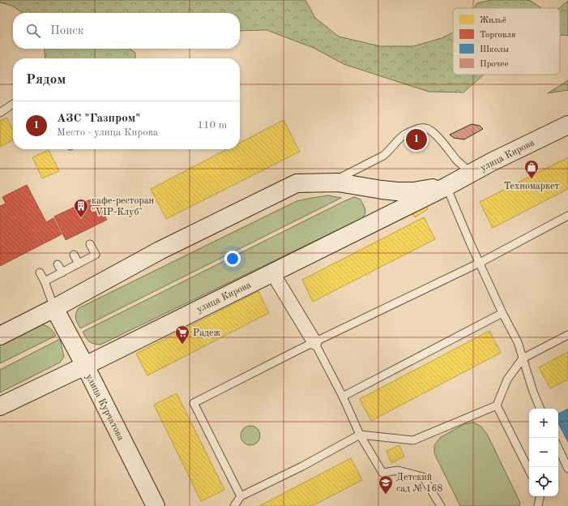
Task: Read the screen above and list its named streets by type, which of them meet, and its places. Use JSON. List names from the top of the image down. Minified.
{"streets":{"main road":["улица Кирова","улица Курчатова"]},"crossings":[["улица Кирова","улица Курчатова"]],"places":{"shop":["Техномаркет"],"building":["кафе-ресторан \"VIP-Клуб\""],"supermarket":["Радеж"],"school or university":["Детский сад № 168"]},"legend":["Жильё","Торговля","Школы","Прочее"],"page":{"search":"Поиск","heading":"Рядом","list":[{"mark":"1","name":"АЗС \"Газпром\"","note":"Место · улица Кирова","value":"110 m"}],"pins":"1","map_buttons":["+","−"]}}
